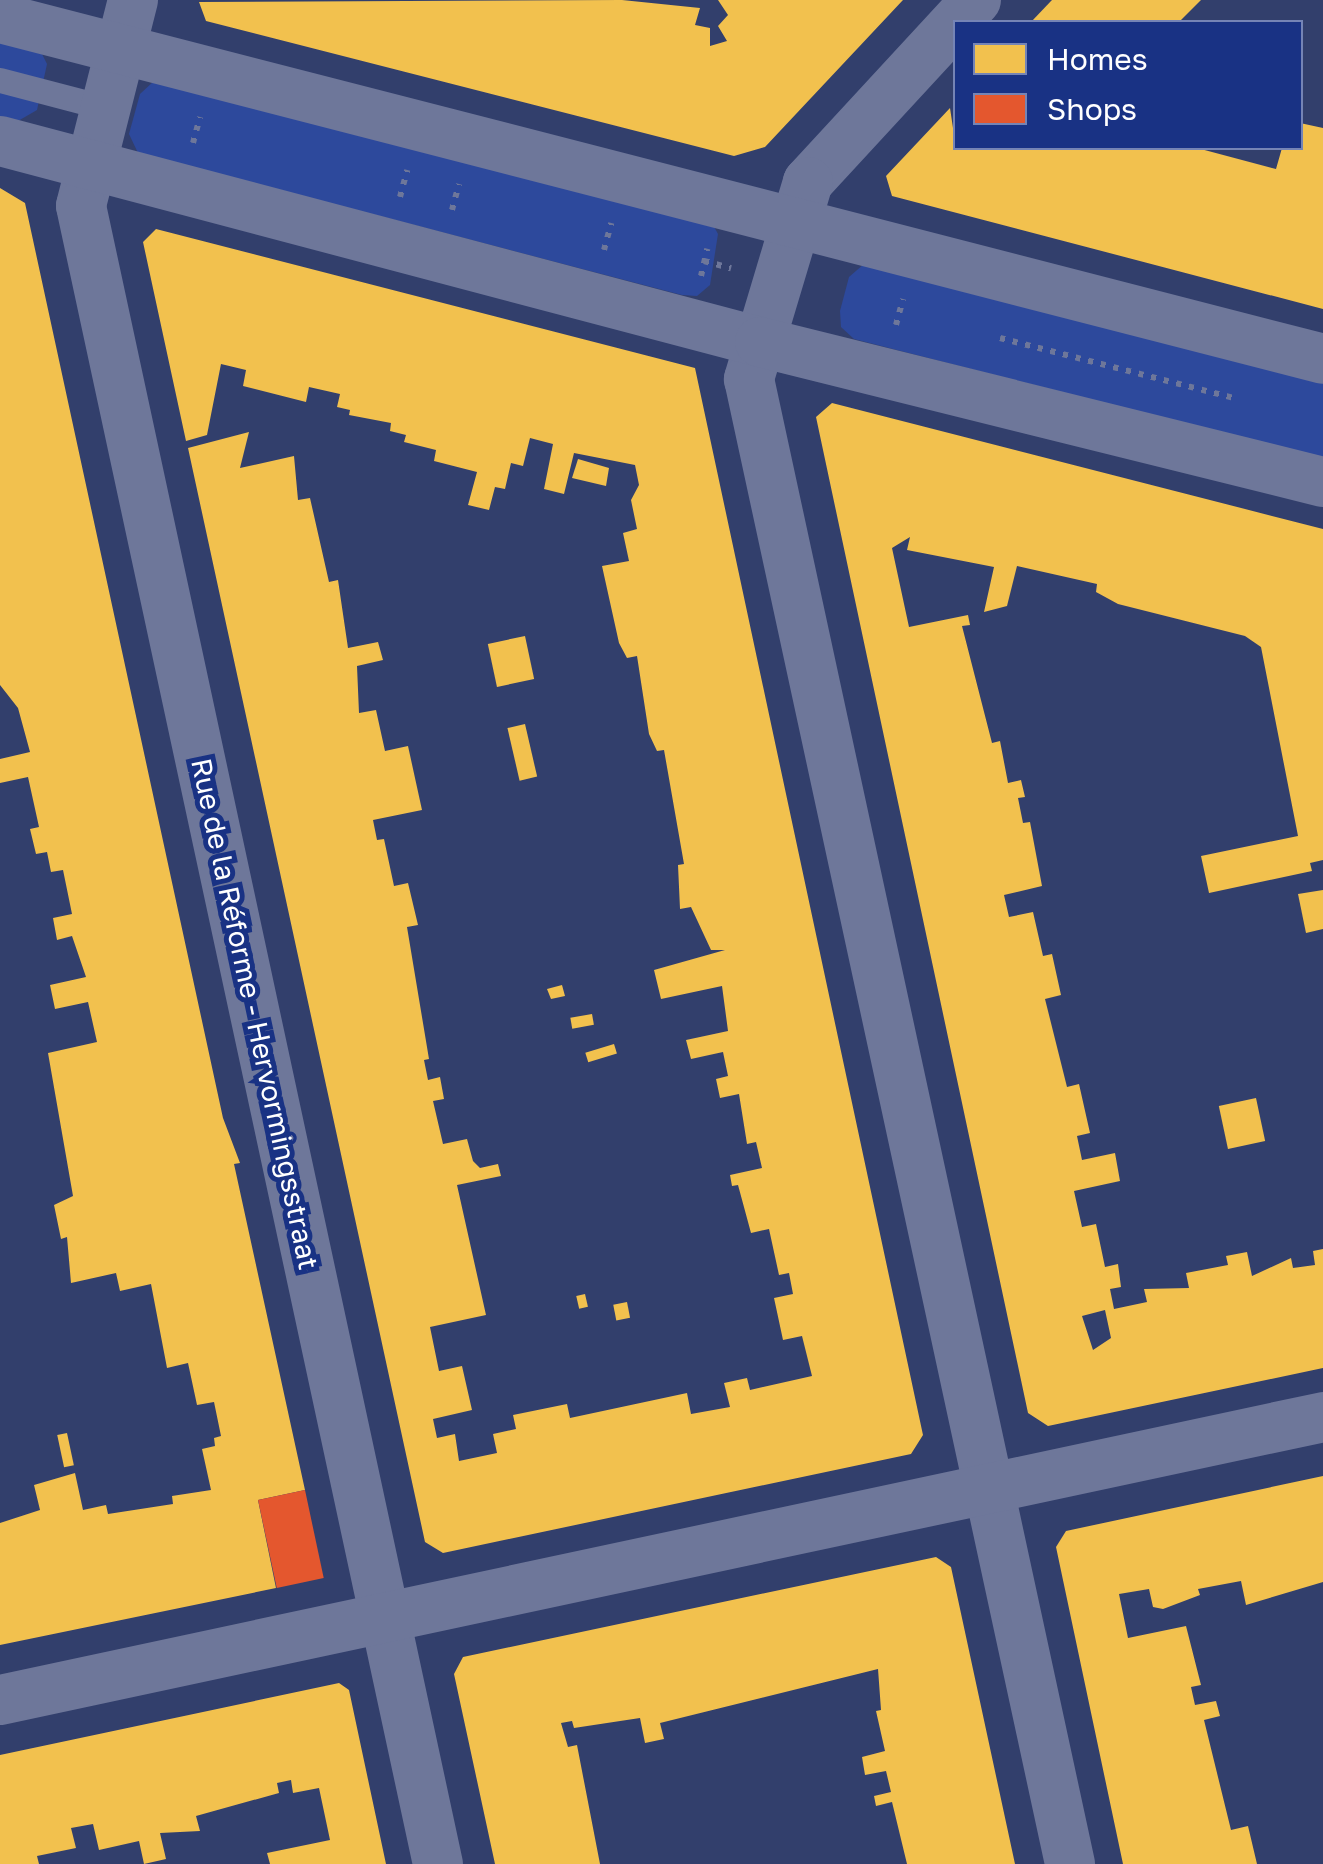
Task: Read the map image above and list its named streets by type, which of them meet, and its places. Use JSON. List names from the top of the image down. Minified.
{"streets":{"street":["Rue de la Réforme - Hervormingsstraat"]},"legend":["Homes","Shops"]}
